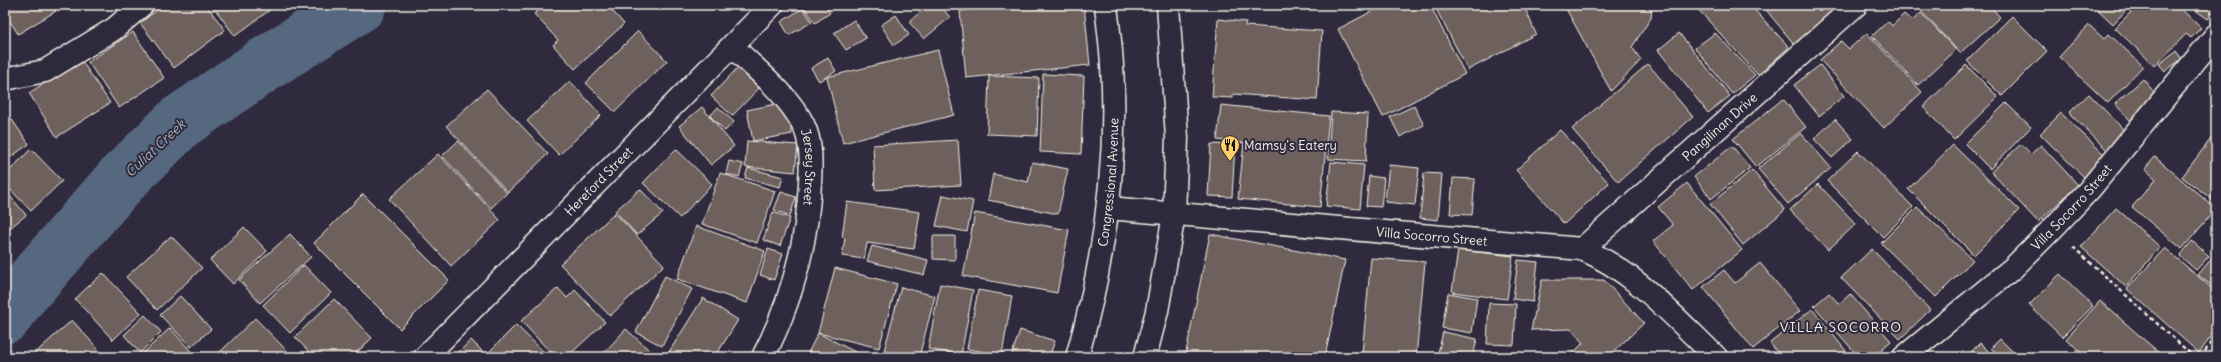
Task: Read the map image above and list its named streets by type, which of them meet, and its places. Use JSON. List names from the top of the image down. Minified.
{"streets":{"street":["Pangilinan Drive","Jersey Street","Hereford Street","Congressional Avenue","Villa Socorro Street"]},"crossings":[["Pangilinan Drive","Villa Socorro Street"],["Jersey Street","Hereford Street"],["Congressional Avenue","Villa Socorro Street"]],"districts":["VILLA SOCORRO"],"water":["Culiat Creek"],"places":{"restaurant":["Mamsy's Eatery"]}}
